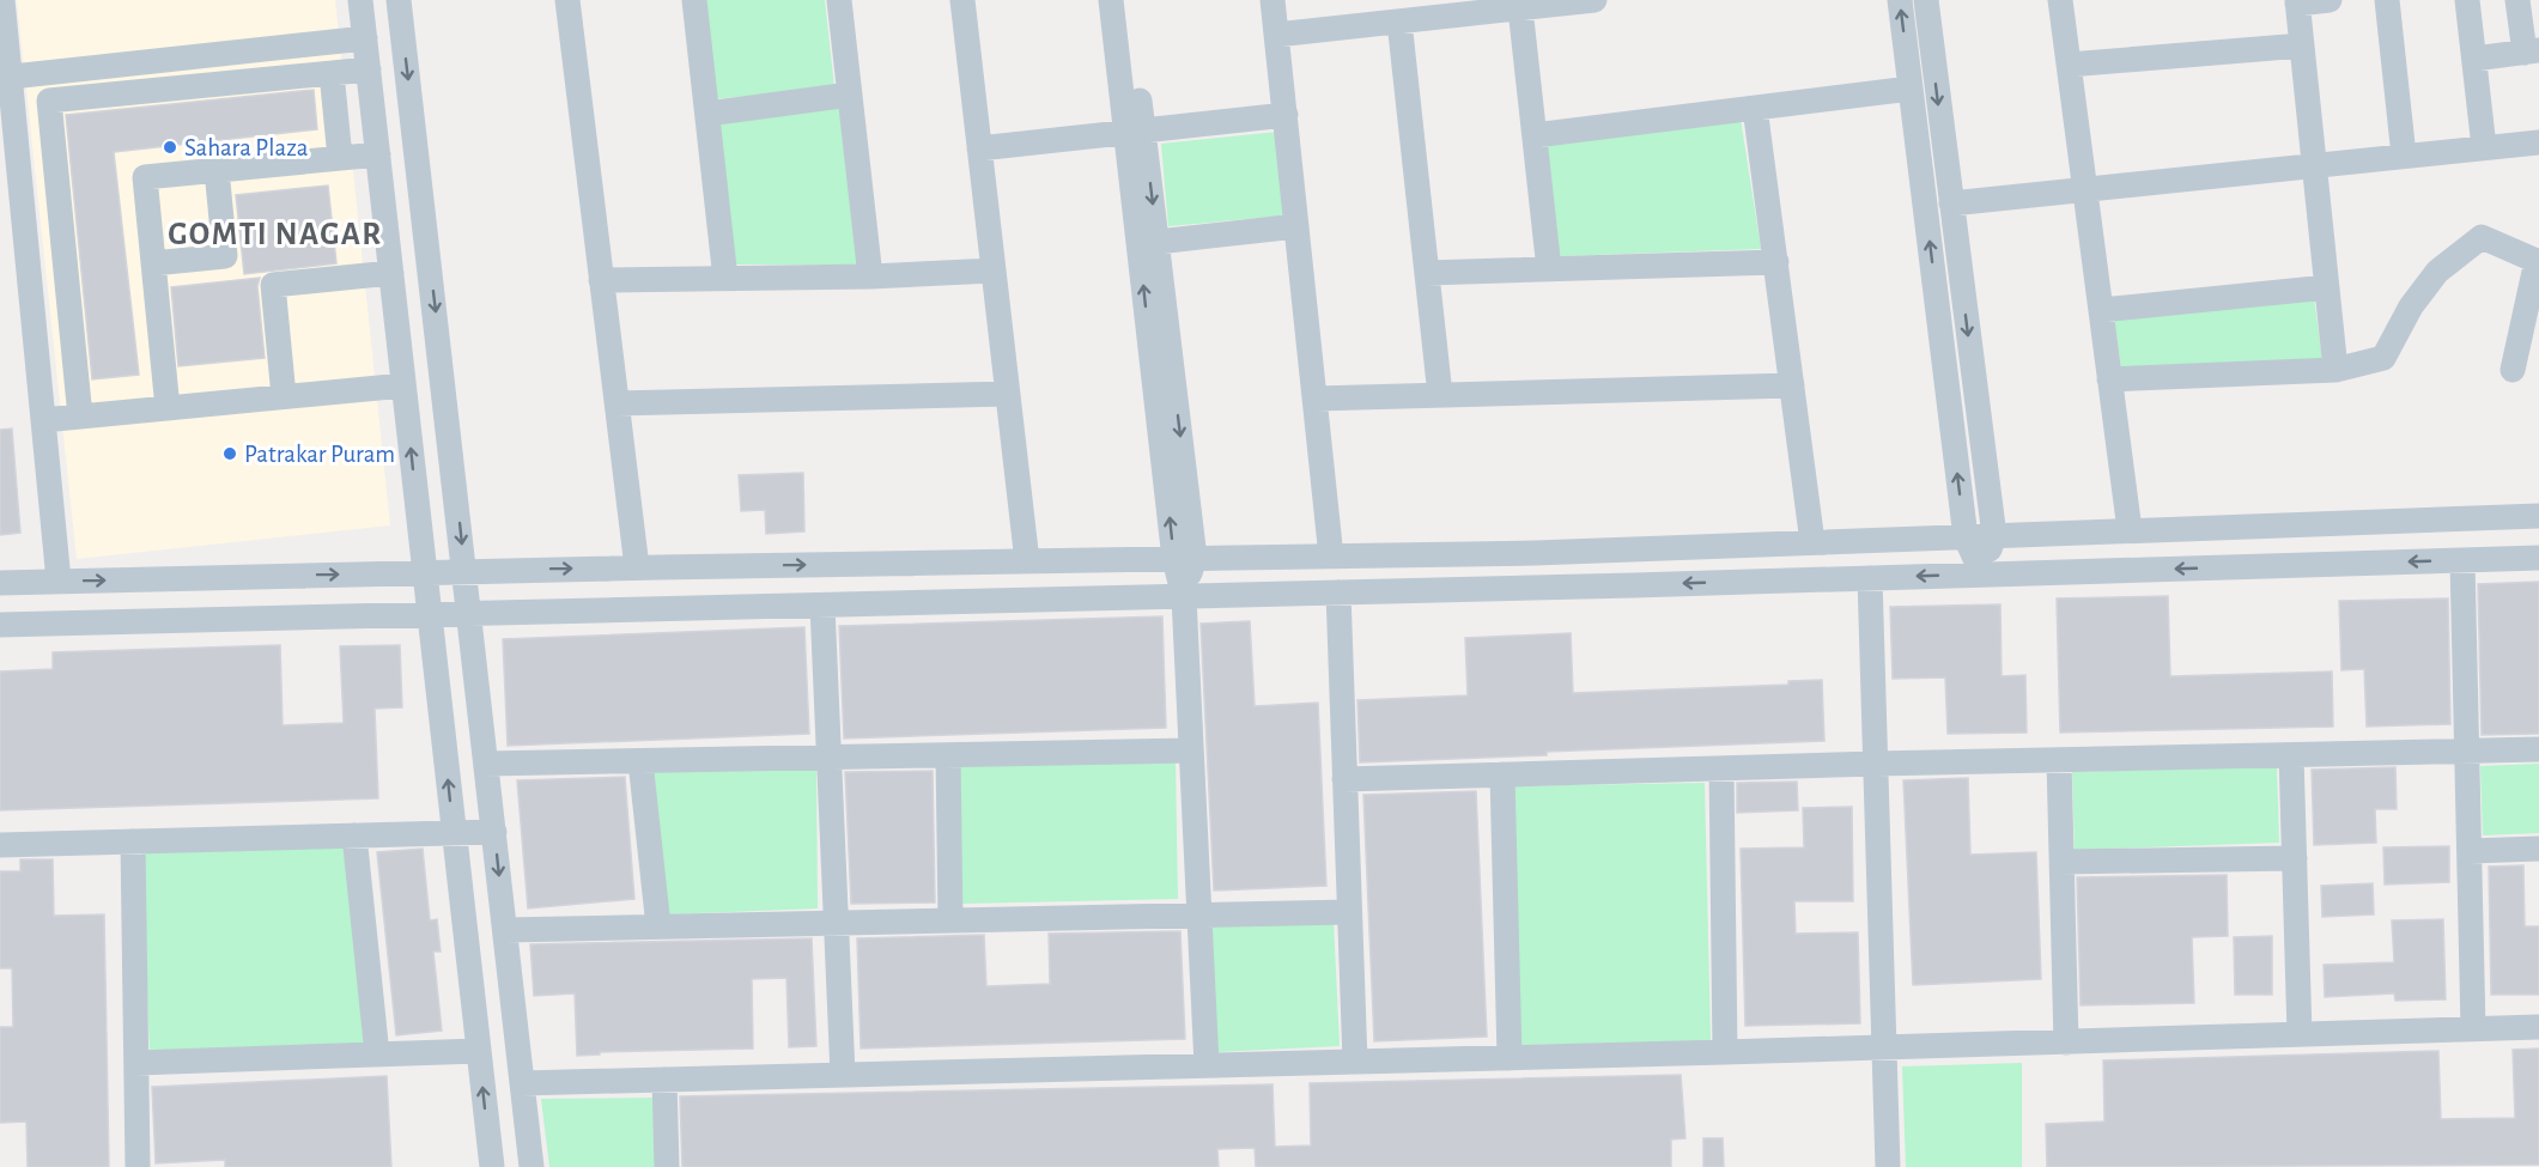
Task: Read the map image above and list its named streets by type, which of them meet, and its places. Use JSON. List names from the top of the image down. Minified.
{"districts":["GOMTI NAGAR"],"places":["Sahara Plaza","Patrakar Puram"]}
